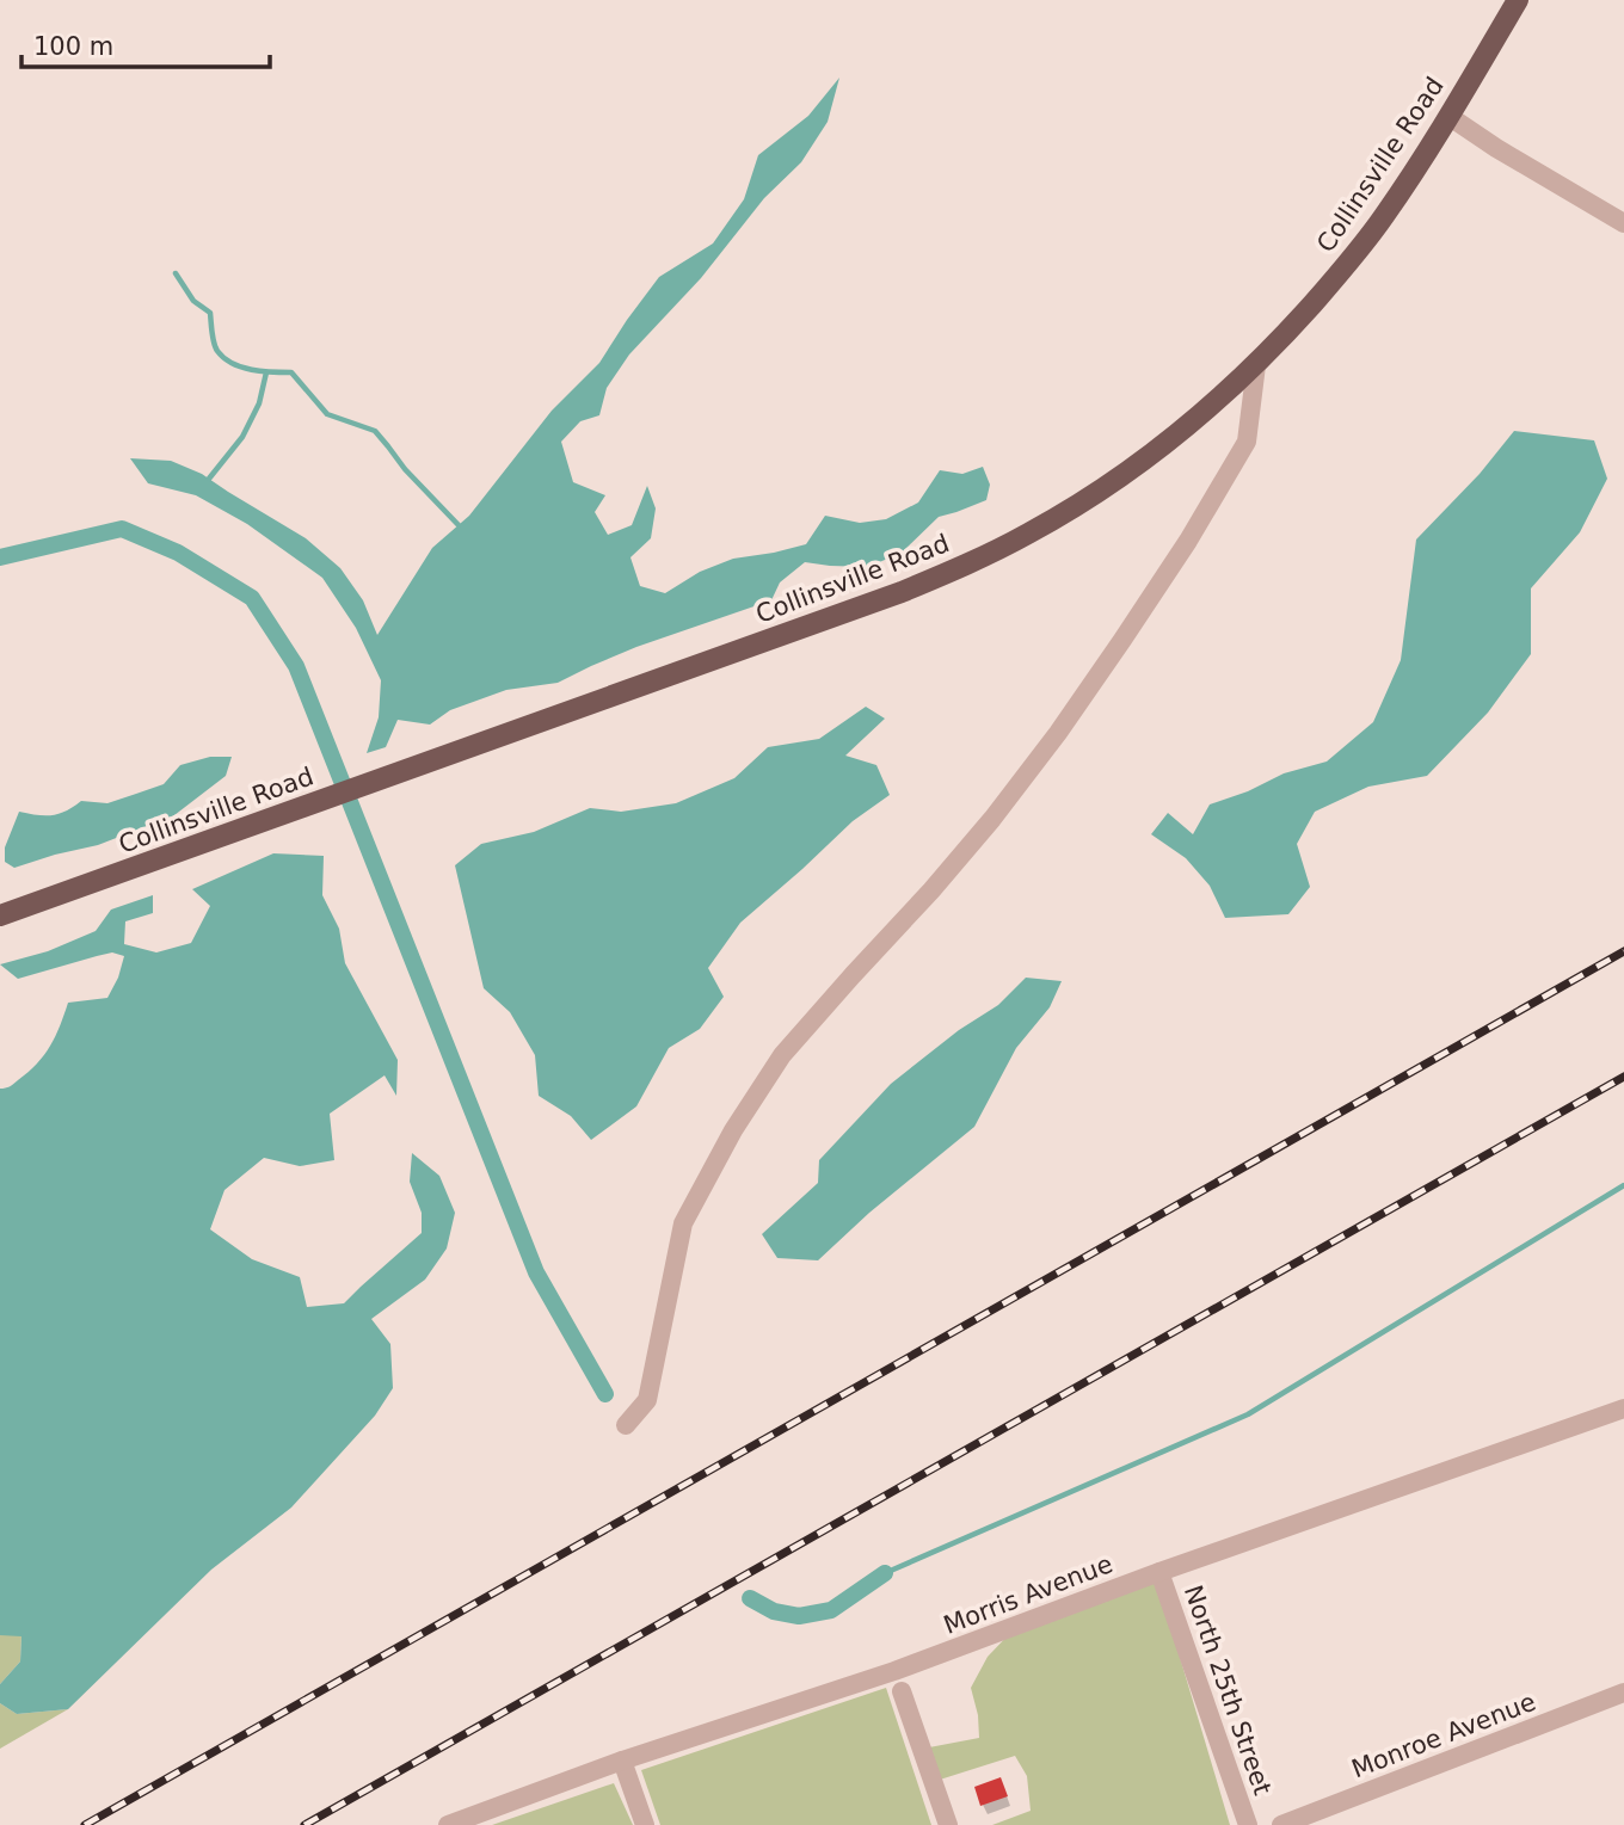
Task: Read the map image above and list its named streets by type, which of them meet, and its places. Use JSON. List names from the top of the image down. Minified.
{"streets":{"main road":["Collinsville Road"],"street":["Morris Avenue","North 25th Street","Monroe Avenue"]},"crossings":[["Morris Avenue","North 25th Street"]],"scale_bar":"100 m"}
